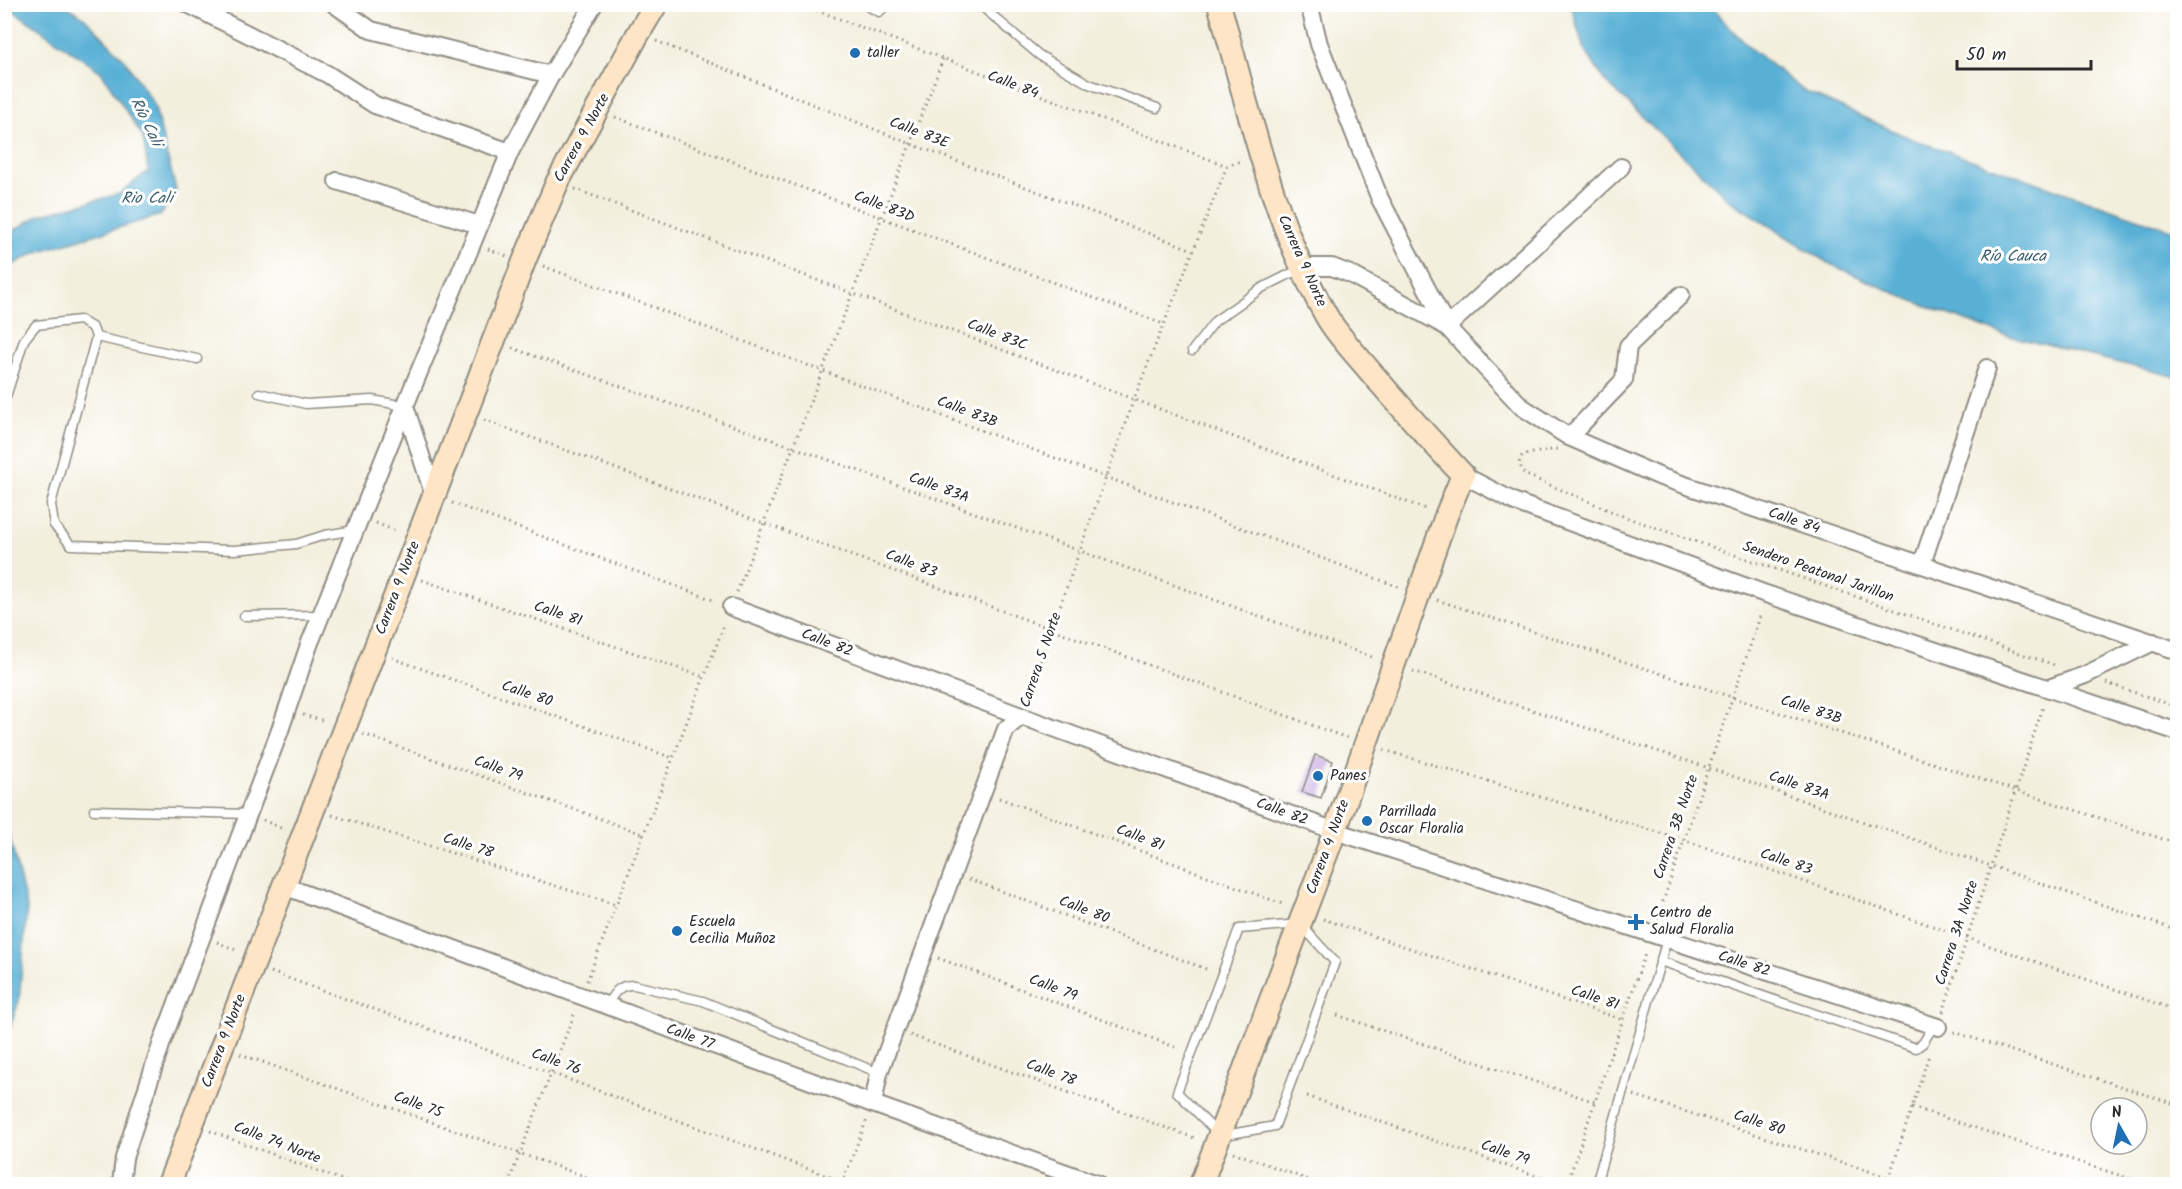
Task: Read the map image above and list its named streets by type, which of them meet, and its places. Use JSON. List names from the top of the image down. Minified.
{"streets":{"street":["Calle 84","Carrera 9 Norte","Calle 82","Carrera 5 Norte","Carrera 4 Norte","Calle 77"],"path":["Calle 83E","Calle 83D","Calle 83C","Calle 83B","Calle 83A","Calle 83","Sendero Peatonal Jarillon","Calle 81","Calle 80","Calle 79","Carrera 3B Norte","Calle 78","Carrera 3A Norte","Calle 76","Calle 75","Calle 74 Norte"]},"crossings":[["Calle 84","Sendero Peatonal Jarillon"],["Calle 84","Carrera 5 Norte"],["Calle 83E","Carrera 9 Norte"],["Calle 83E","Carrera 5 Norte"],["Carrera 9 Norte","Calle 83D"],["Carrera 9 Norte","Calle 83C"],["Carrera 9 Norte","Calle 83B"],["Carrera 9 Norte","Calle 83A"],["Carrera 9 Norte","Calle 83"],["Carrera 9 Norte","Calle 81"],["Carrera 9 Norte","Calle 80"],["Carrera 9 Norte","Calle 79"],["Carrera 9 Norte","Calle 78"],["Carrera 9 Norte","Carrera 4 Norte"],["Carrera 9 Norte","Calle 77"],["Carrera 9 Norte","Calle 76"],["Carrera 9 Norte","Calle 75"],["Carrera 9 Norte","Calle 74 Norte"],["Calle 83D","Carrera 5 Norte"],["Calle 83C","Carrera 5 Norte"],["Calle 83B","Carrera 5 Norte"],["Calle 83B","Carrera 3B Norte"],["Calle 83B","Carrera 3A Norte"],["Calle 83A","Carrera 5 Norte"],["Calle 83A","Carrera 3B Norte"],["Calle 83A","Carrera 3A Norte"],["Calle 83","Carrera 5 Norte"],["Calle 83","Carrera 3B Norte"],["Calle 83","Carrera 3A Norte"],["Calle 81","Carrera 5 Norte"],["Calle 81","Carrera 3B Norte"],["Calle 81","Carrera 4 Norte"],["Calle 82","Carrera 5 Norte"],["Calle 82","Carrera 3B Norte"],["Calle 82","Carrera 4 Norte"],["Calle 82","Carrera 3A Norte"],["Carrera 5 Norte","Calle 80"],["Carrera 5 Norte","Calle 79"],["Carrera 5 Norte","Calle 78"],["Carrera 5 Norte","Calle 77"],["Calle 80","Carrera 3B Norte"],["Calle 80","Carrera 3A Norte"],["Calle 78","Carrera 4 Norte"]],"water":["Río Cali","Rio Cali","Río Cauca"],"places":{"other":["taller","Panes","Parrillada Oscar Floralia","Escuela Cecilia Muñoz"],"health":["Centro de Salud Floralia"]},"scale_bar":"50 m","north":"top"}
